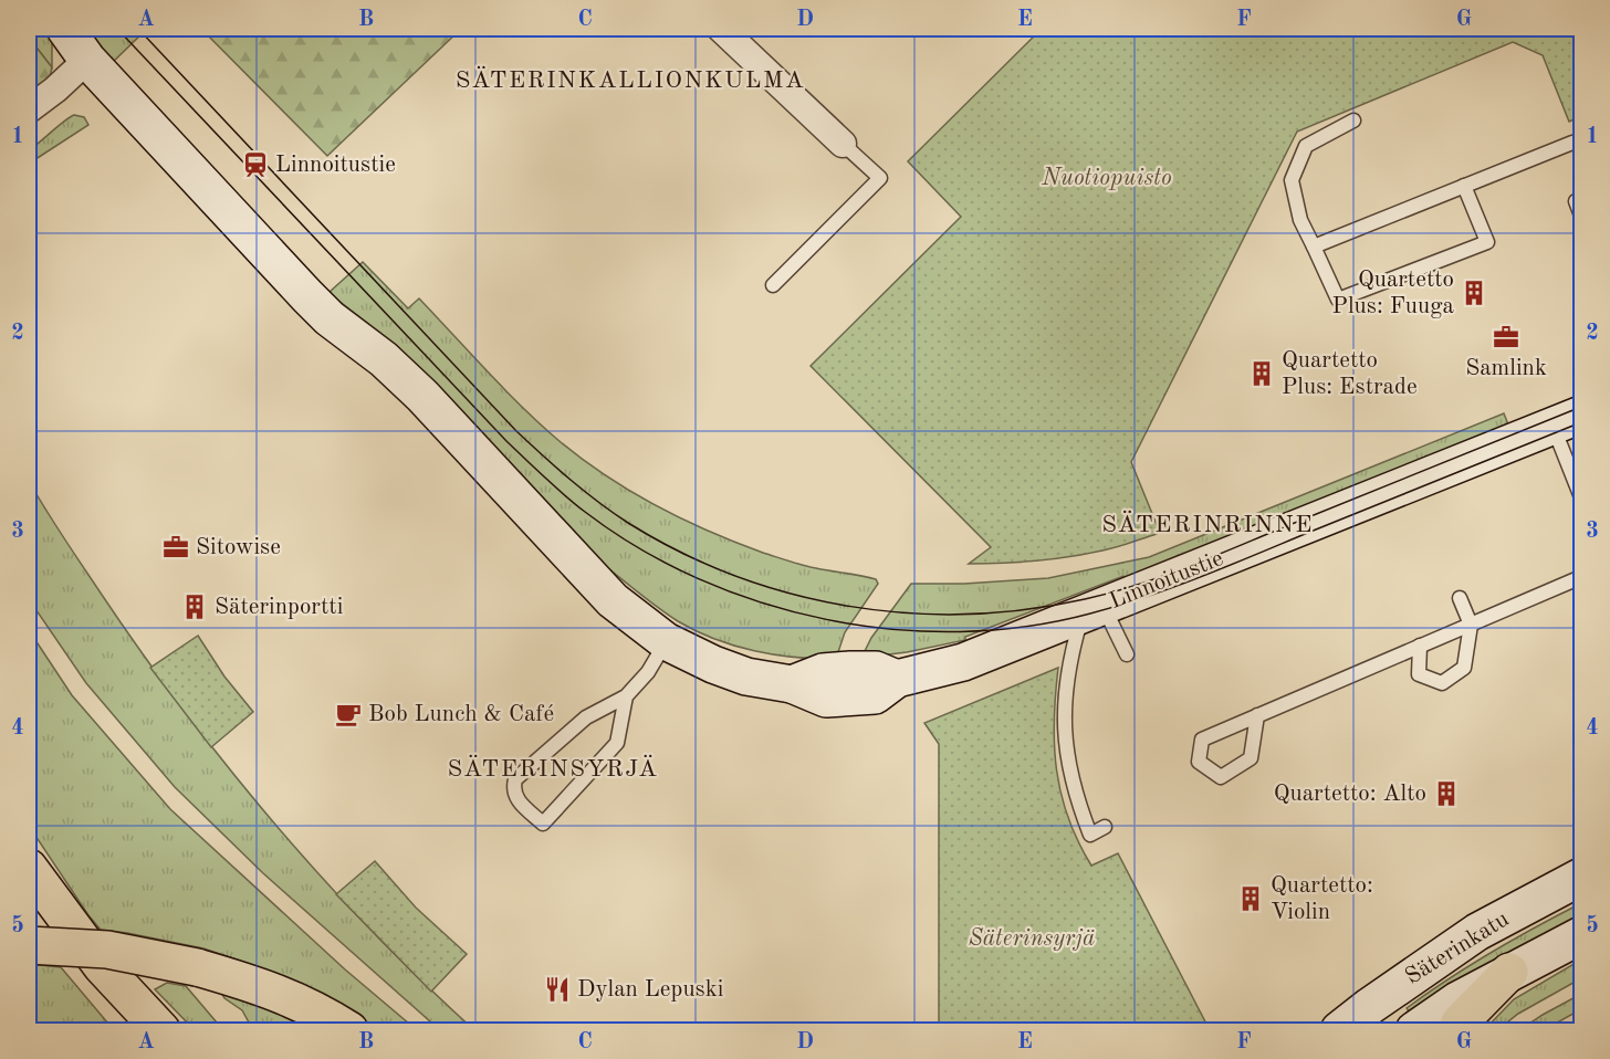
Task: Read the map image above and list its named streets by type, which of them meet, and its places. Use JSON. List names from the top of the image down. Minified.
{"streets":{"street":["Linnoitustie","Säterinkatu"]},"districts":["SÄTERINKALLIONKULMA","SÄTERINRINNE","SÄTERINSYRJÄ"],"parks":["Nuotiopuisto","Säterinsyrjä"],"places":{"station":["Linnoitustie"],"building":["Quartetto Plus: Fuuga","Quartetto Plus: Estrade","Säterinportti","Quartetto: Alto","Quartetto: Violin"],"office":["Samlink","Sitowise"],"cafe":["Bob Lunch & Café"],"restaurant":["Dylan Lepuski"]},"grid":{"columns":["A","B","C","D","E","F","G"],"rows":["1","2","3","4","5"]}}
